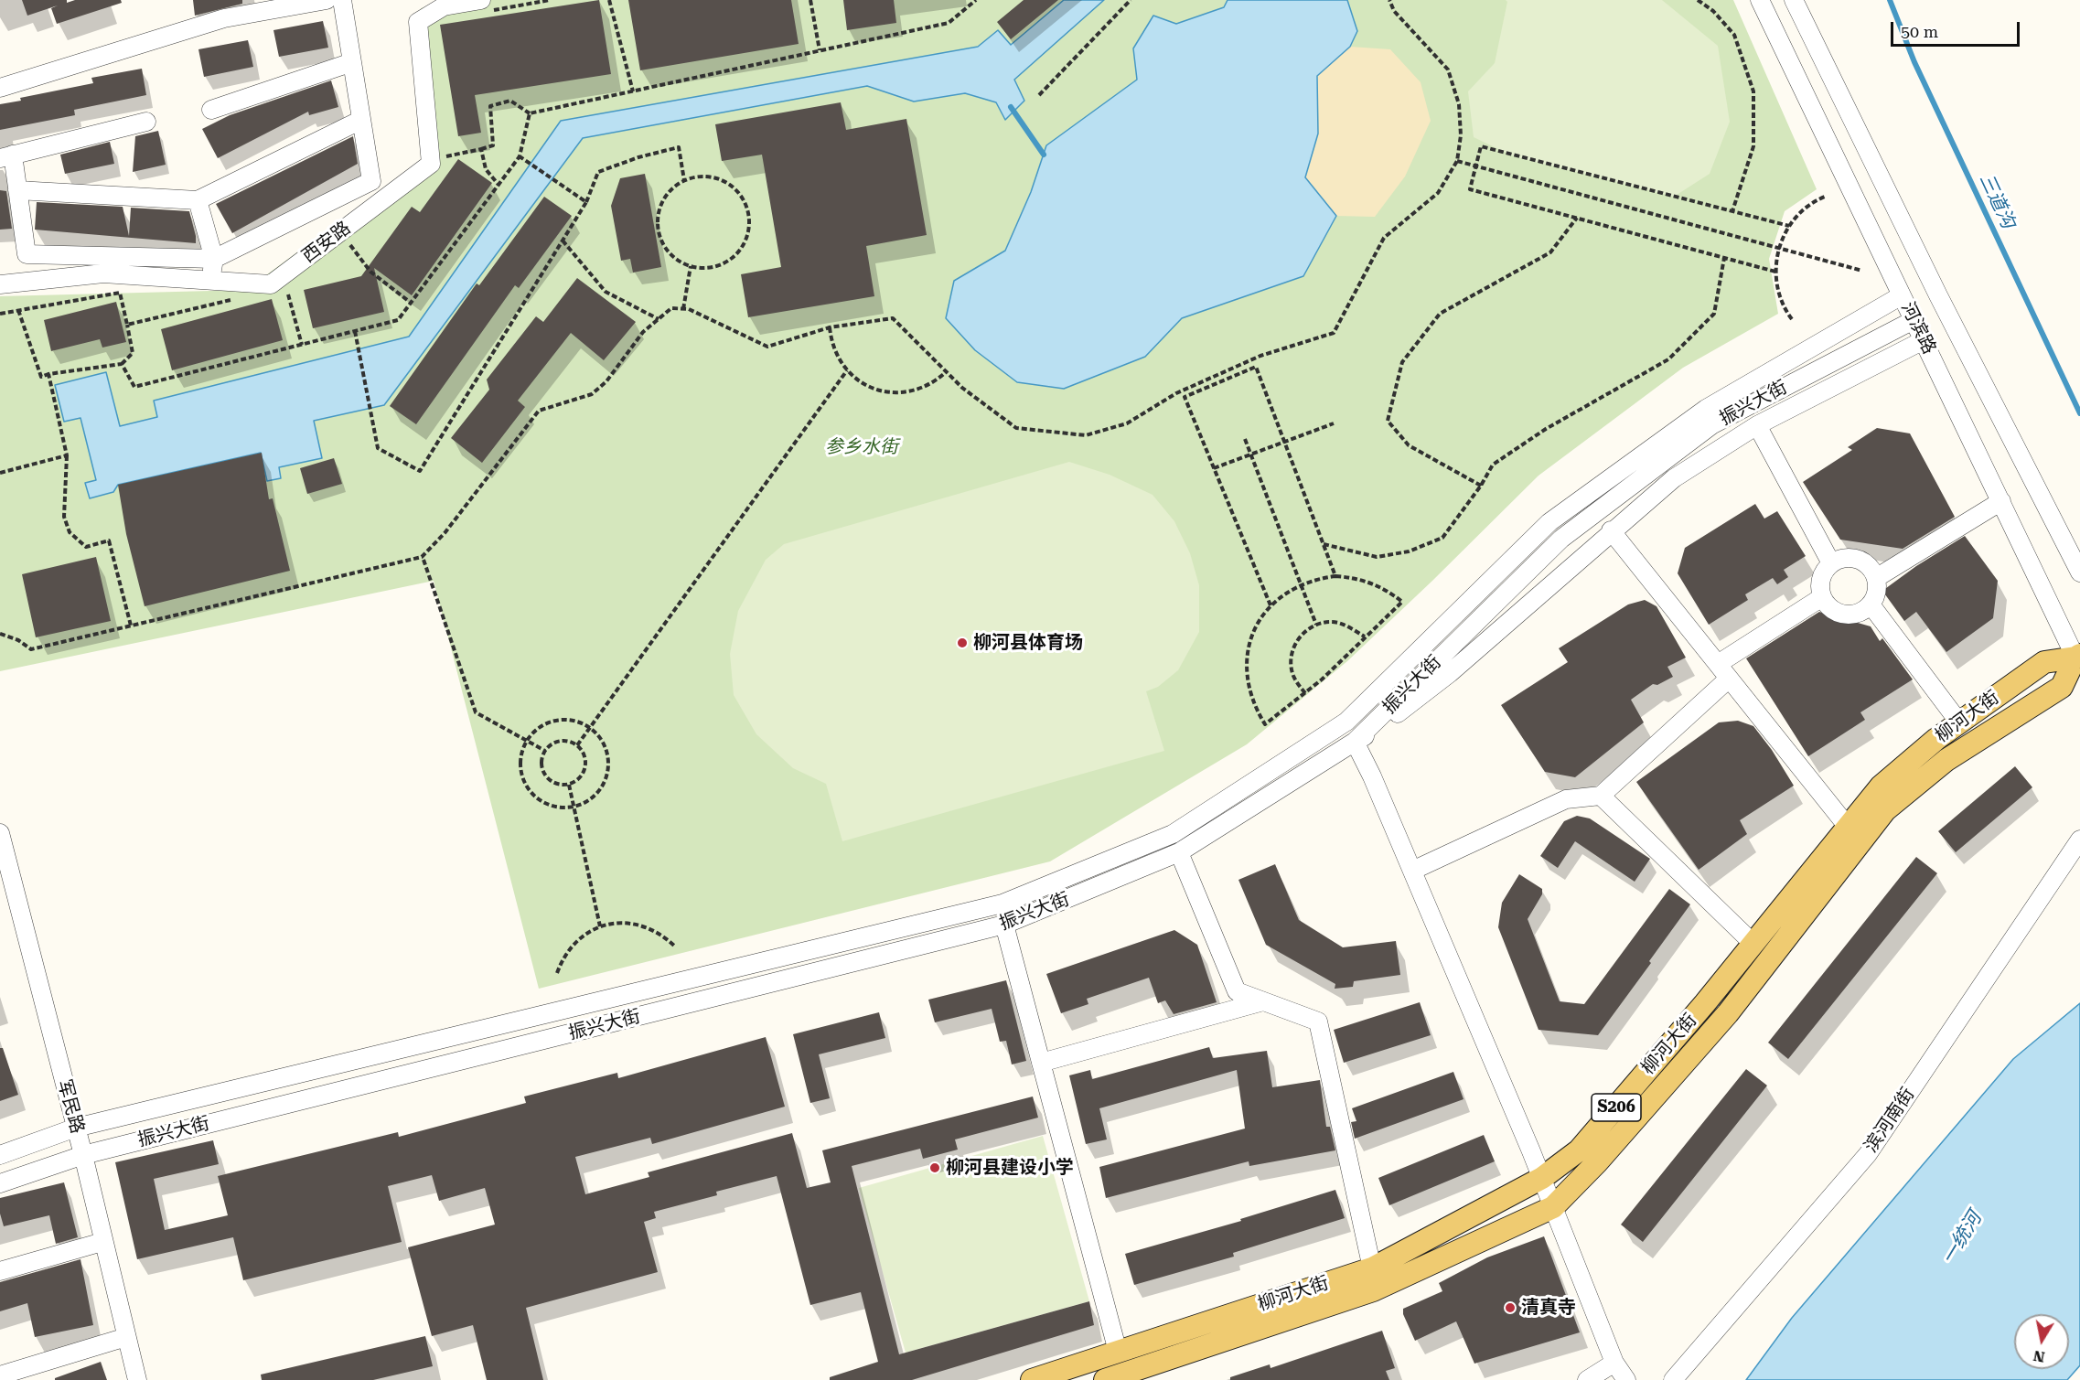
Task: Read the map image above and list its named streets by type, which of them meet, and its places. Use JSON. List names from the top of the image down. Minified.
{"streets":{"main road":["柳河大街","S206"],"street":["西安路","河滨路","振兴大街","军民路","滨河南街"]},"crossings":[["河滨路","振兴大街"],["河滨路","柳河大街"],["振兴大街","军民路"]],"water":["三道沟","一统河"],"parks":["参乡水街"],"places":["柳河县体育场","柳河县建设小学","清真寺"],"scale_bar":"50 m","north":"bottom"}
